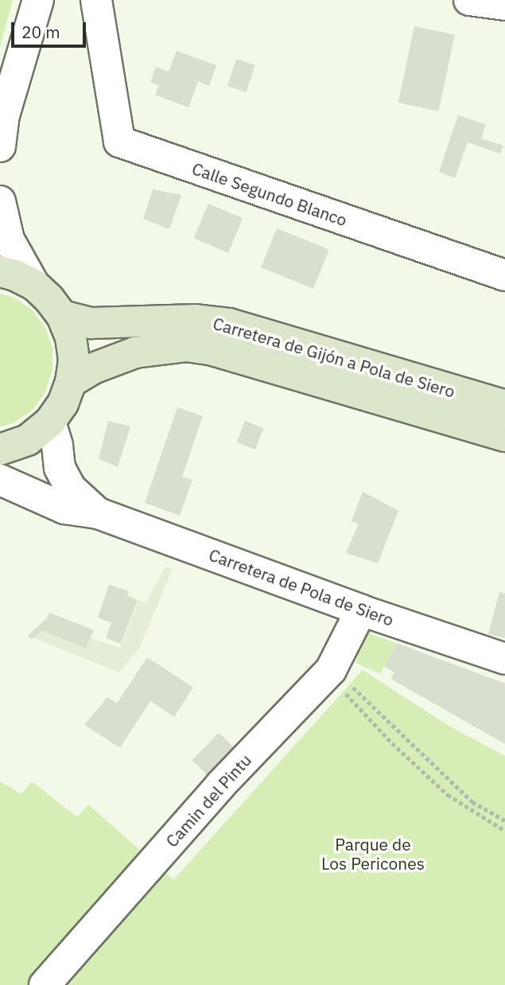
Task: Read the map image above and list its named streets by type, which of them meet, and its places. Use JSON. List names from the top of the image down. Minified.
{"streets":{"main road":["Carretera de Gijón a Pola de Siero"],"street":["Calle Segundo Blanco","Carretera de Pola de Siero","Camin del Pintu"]},"crossings":[["Carretera de Pola de Siero","Camin del Pintu"]],"parks":["Parque de Los Pericones"],"scale_bar":"20 m"}
